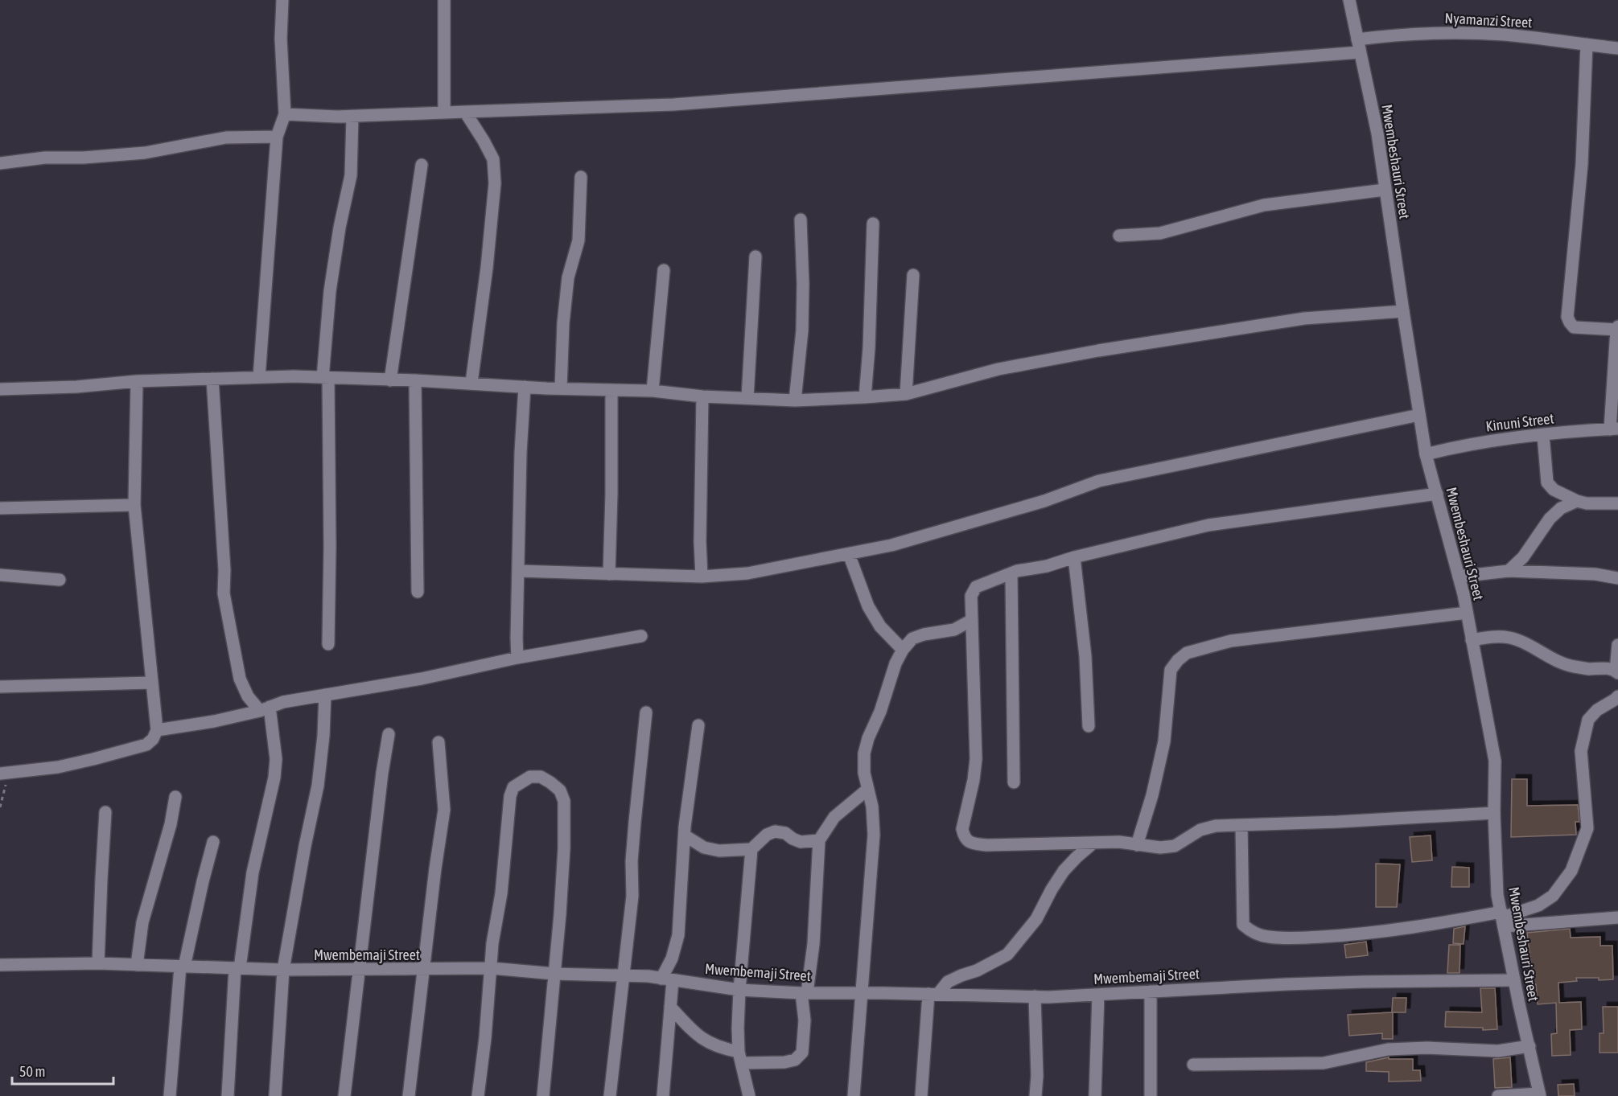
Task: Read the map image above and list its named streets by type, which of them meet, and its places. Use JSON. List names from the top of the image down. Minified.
{"streets":{"street":["Nyamanzi Street","Mwembeshauri Street","Kinuni Street","Mwembemaji Street"]},"crossings":[["Nyamanzi Street","Mwembeshauri Street"],["Mwembeshauri Street","Kinuni Street"],["Mwembeshauri Street","Mwembemaji Street"]],"scale_bar":"50 m"}
